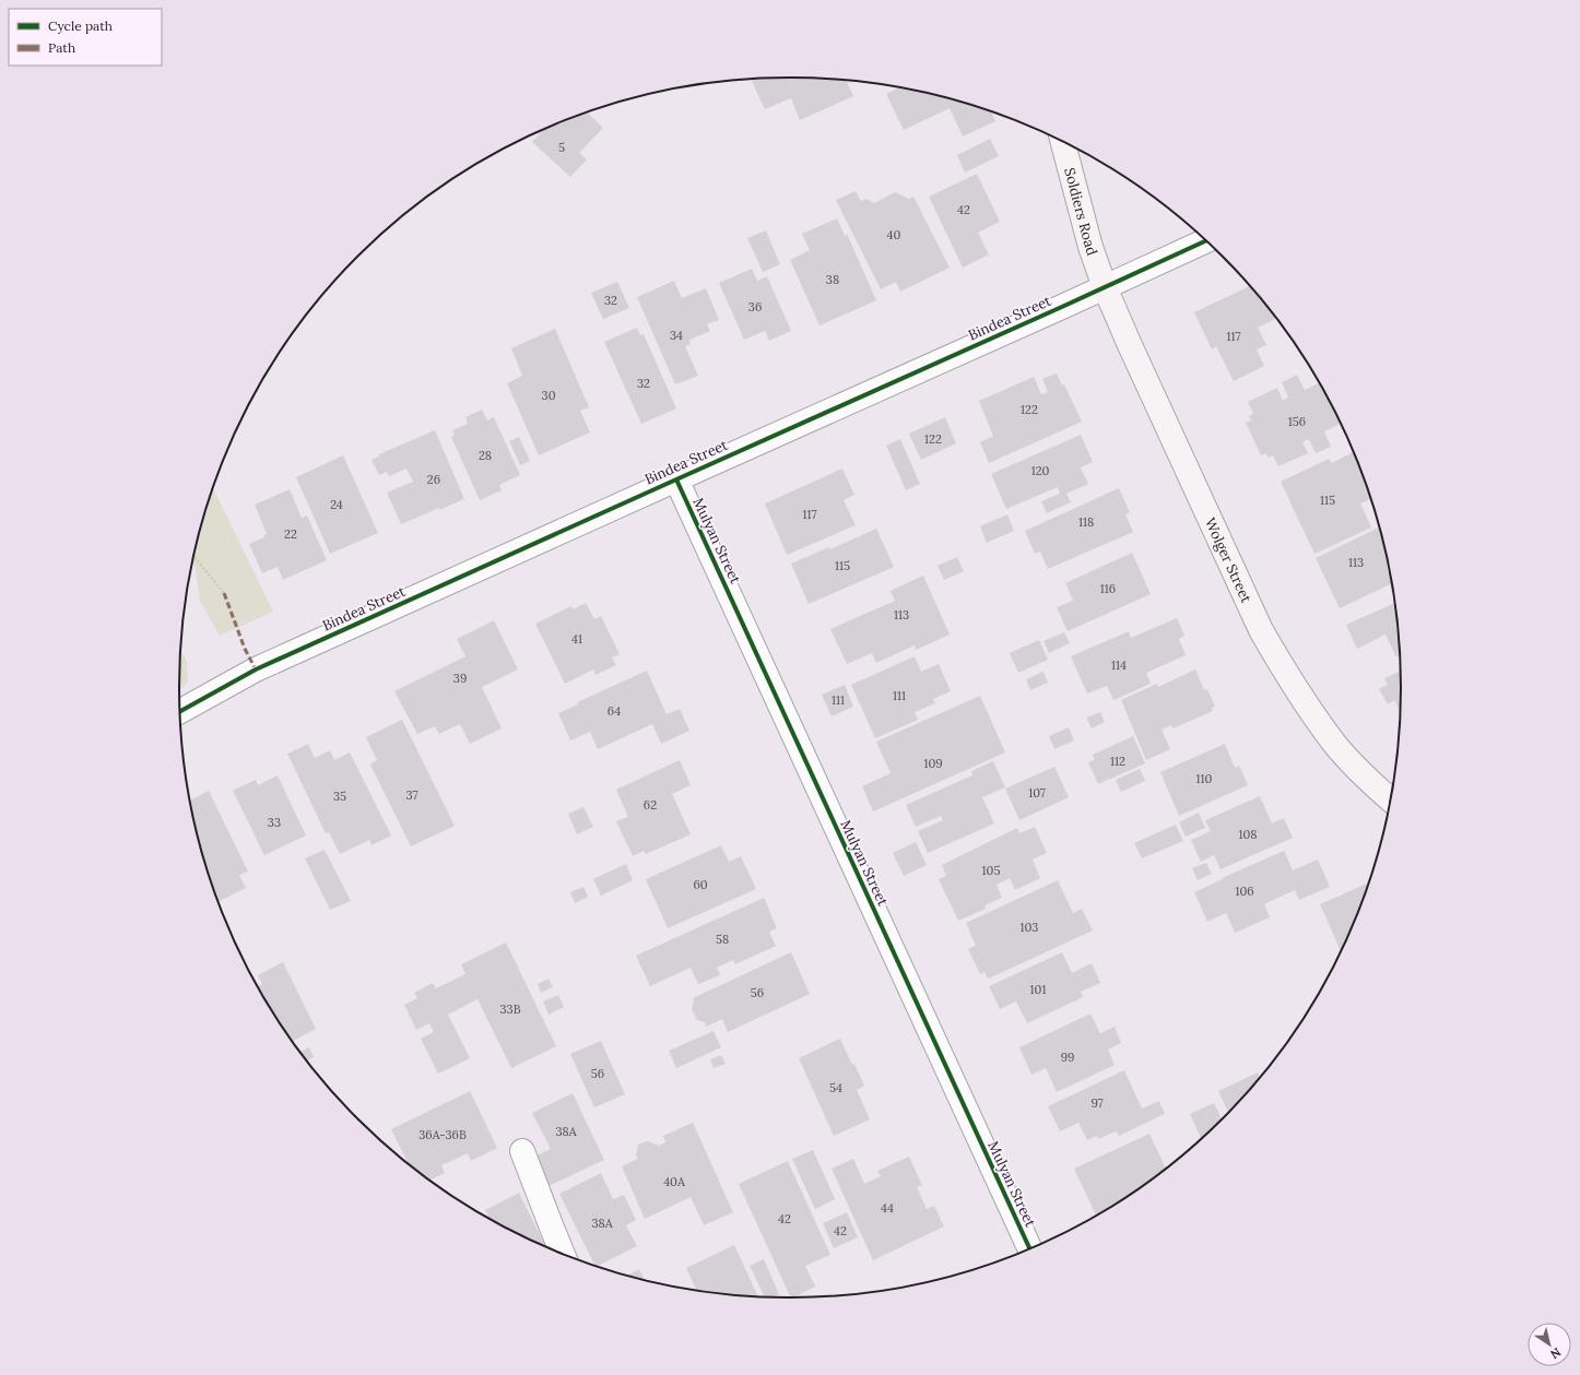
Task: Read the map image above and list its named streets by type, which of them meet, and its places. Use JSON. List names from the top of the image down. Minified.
{"streets":{"street":["Soldiers Road","Bindea Street","Mulyan Street","Wolger Street"]},"crossings":[["Soldiers Road","Bindea Street"],["Soldiers Road","Wolger Street"],["Bindea Street","Mulyan Street"],["Bindea Street","Wolger Street"]],"house_numbers":["5","42","40","38","32","36","34","117","32","30","122","156","122","28","120","26","115","24","117","118","22","113","115","116","113","41","114","39","111","111","64","112","109","110","107","37","35","62","33","108","105","60","106","103","58","101","56","33B","99","56","54","97","38A","36A-36B","40A","44","42","38A","42"],"legend":["Cycle path","Path"],"north":"bottom right"}
